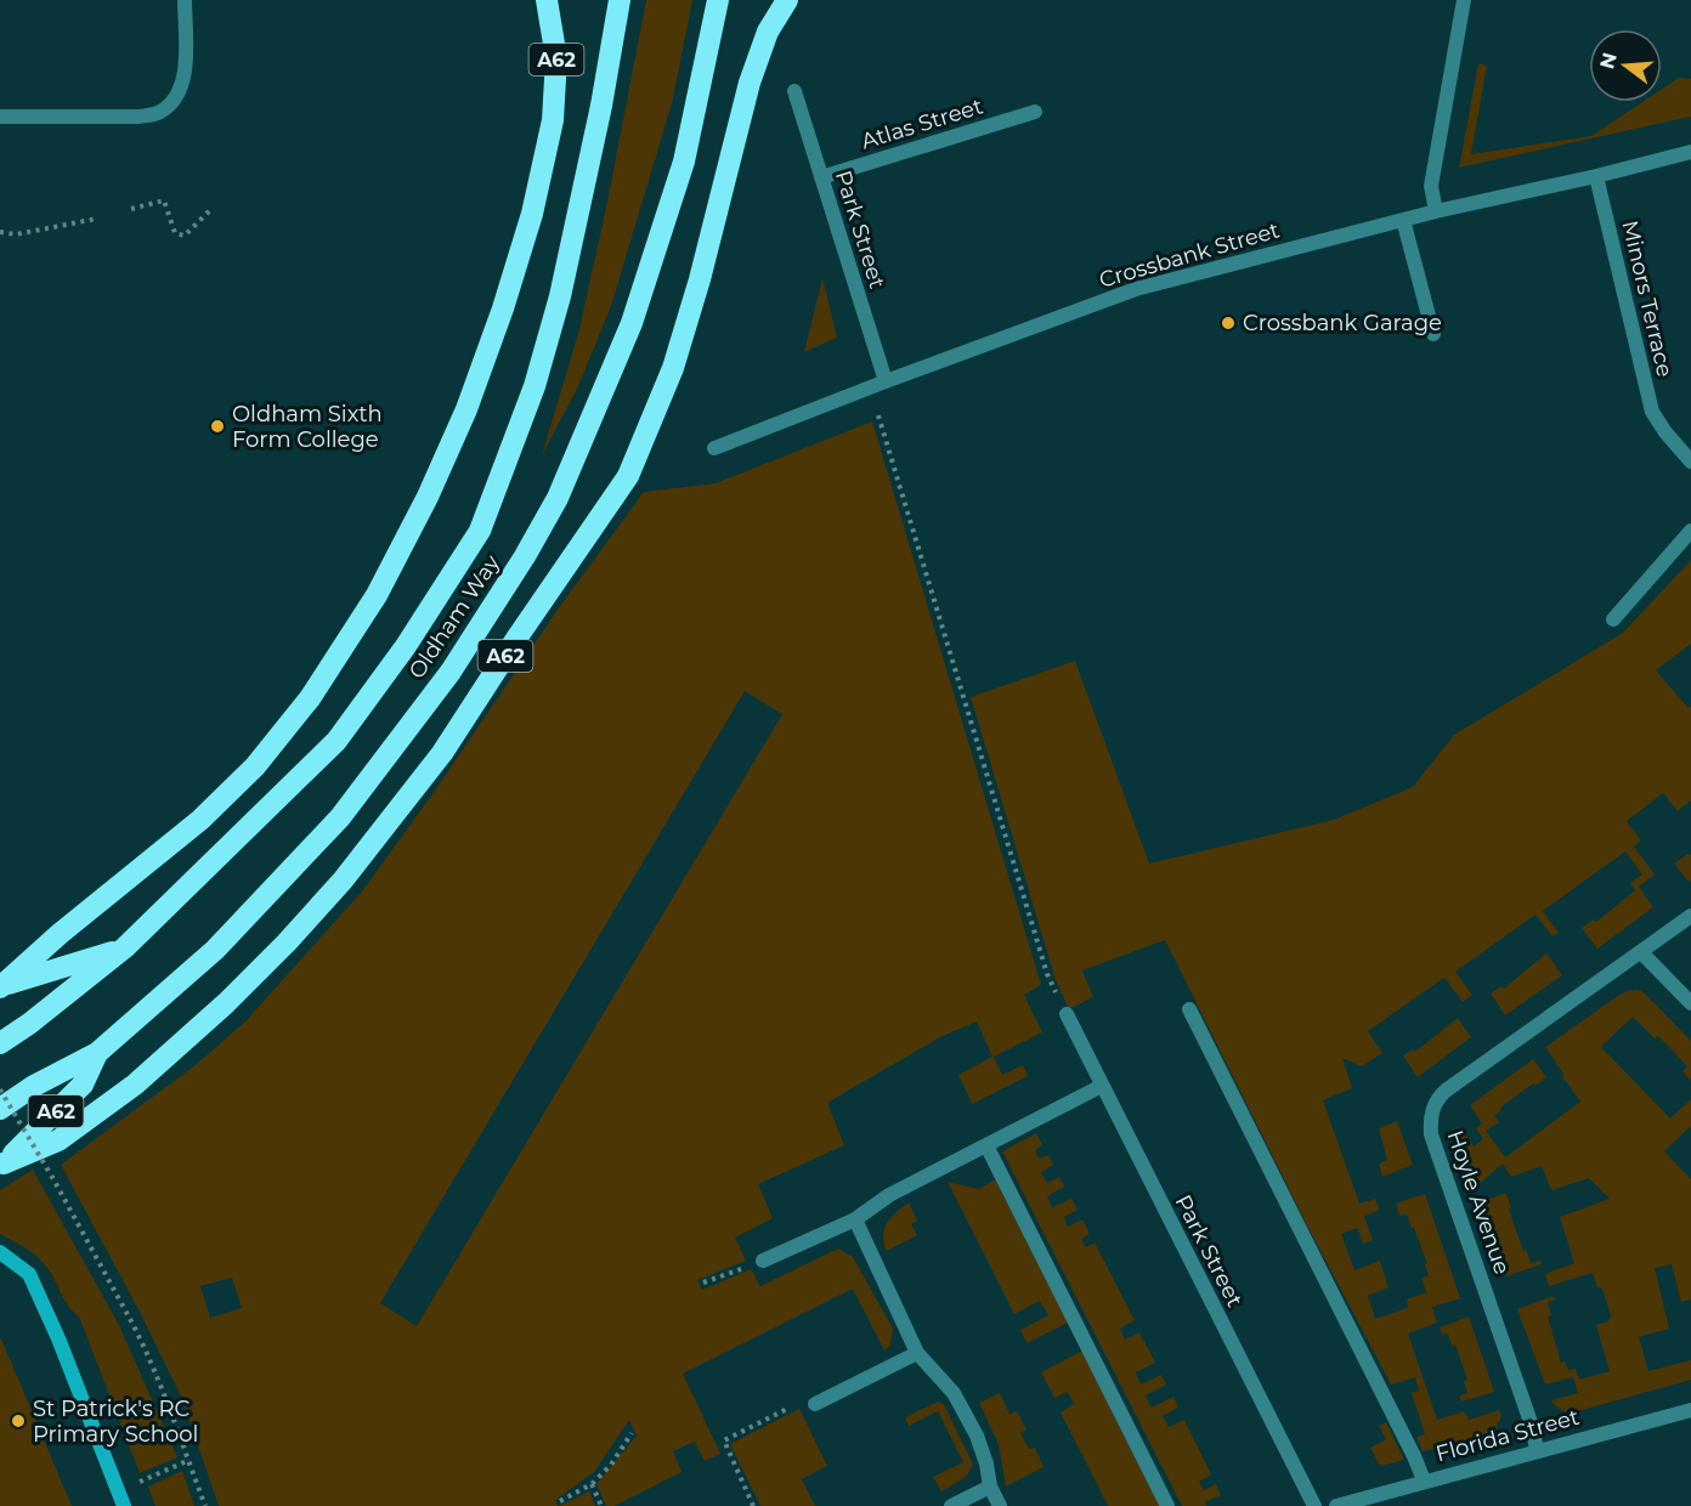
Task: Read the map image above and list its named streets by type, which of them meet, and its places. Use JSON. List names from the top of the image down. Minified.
{"streets":{"highway":["A62","Oldham Way"],"street":["Atlas Street","Park Street","Crossbank Street","Minors Terrace","Hoyle Avenue","Florida Street"]},"crossings":[["A62","Oldham Way"],["Atlas Street","Park Street"],["Park Street","Crossbank Street"],["Crossbank Street","Minors Terrace"],["Hoyle Avenue","Florida Street"]],"places":["Crossbank Garage","Oldham Sixth Form College","St Patrick's RC Primary School"],"north":"left"}
